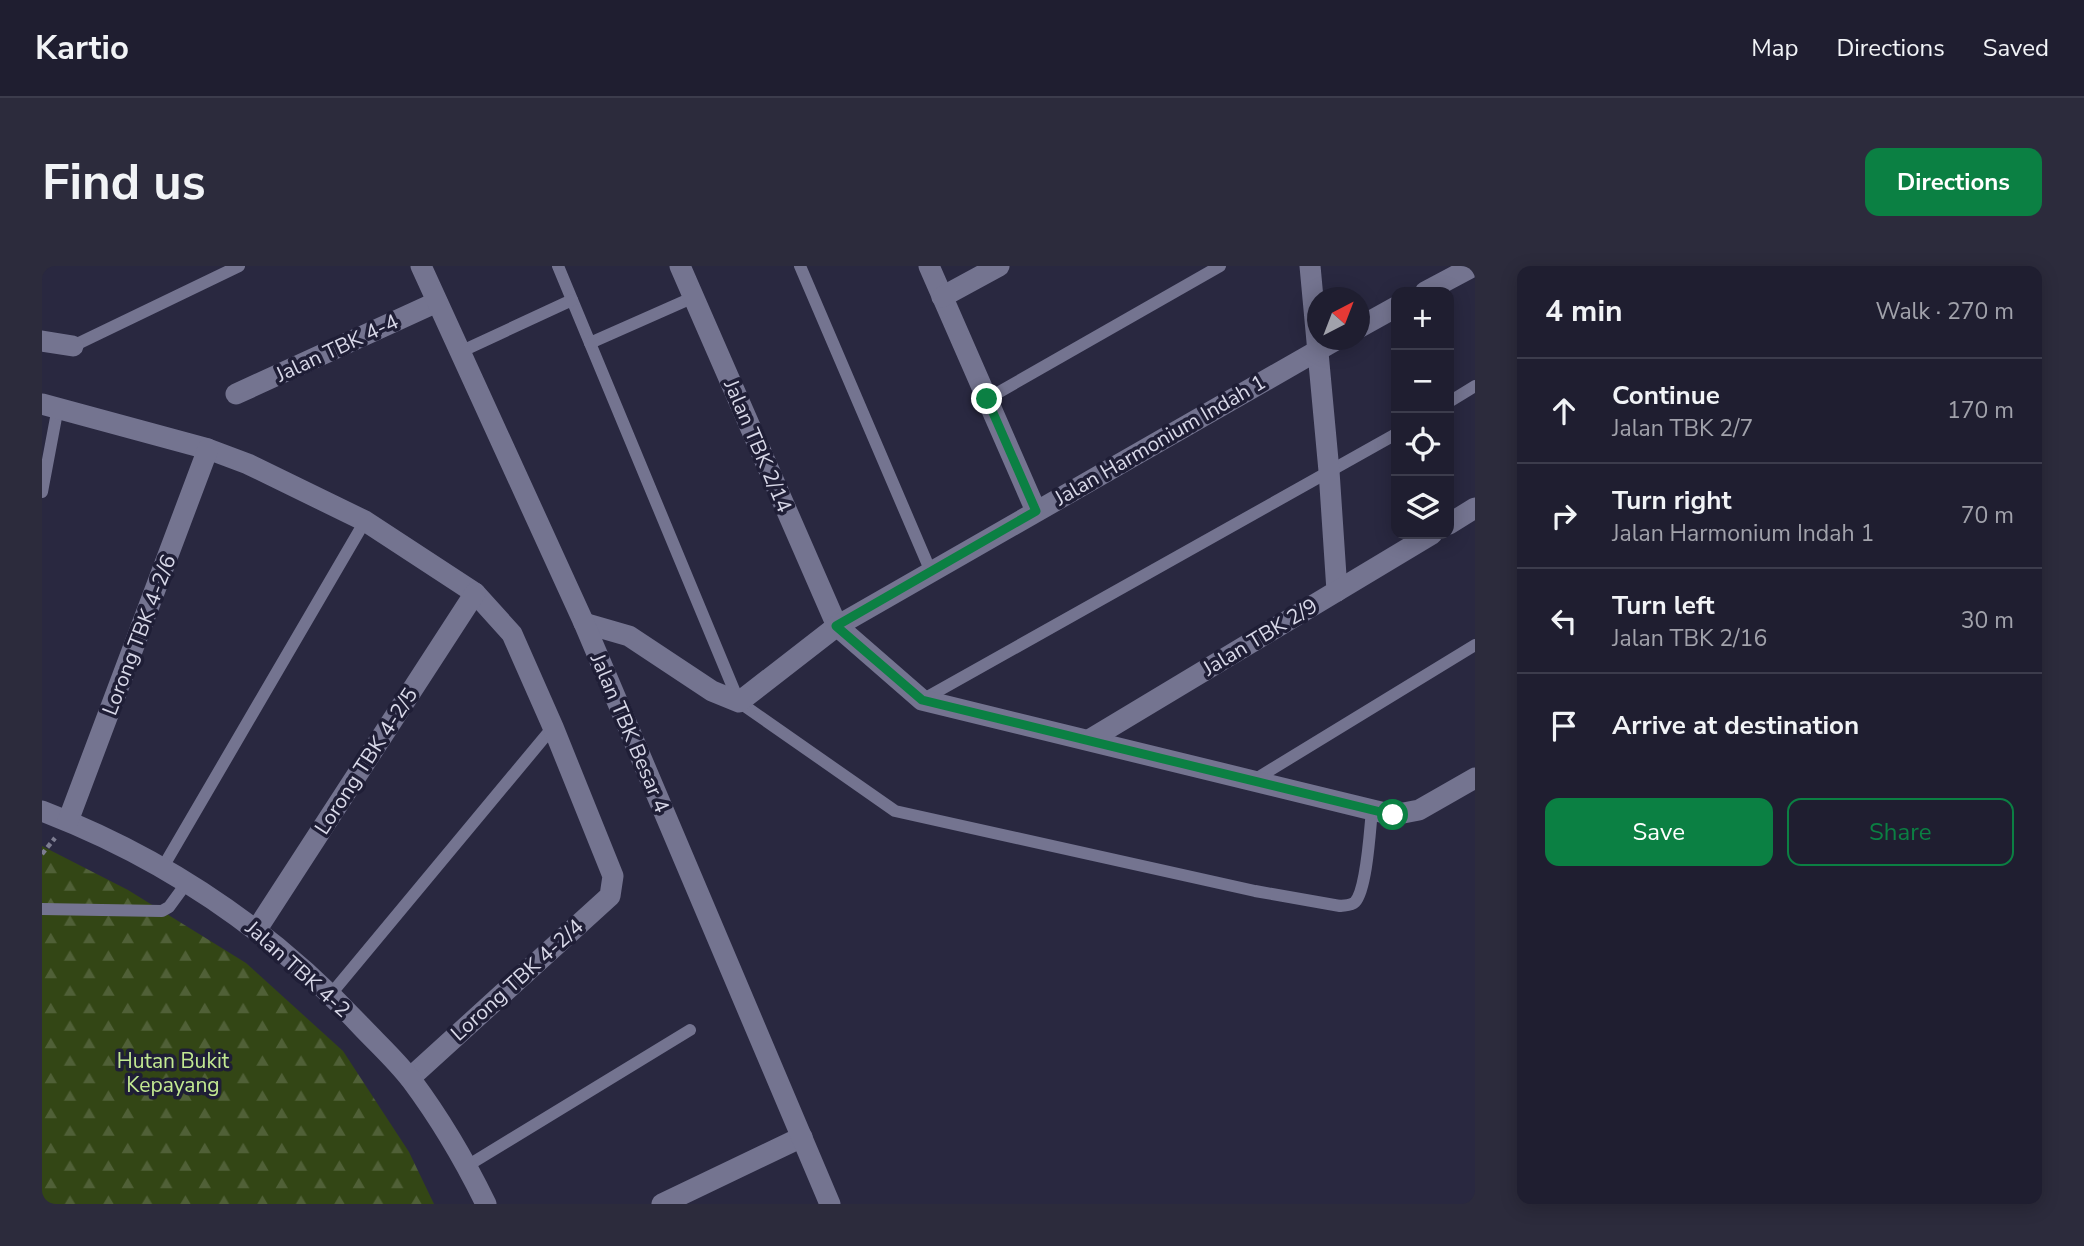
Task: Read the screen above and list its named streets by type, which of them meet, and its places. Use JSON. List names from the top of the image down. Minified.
{"streets":{"street":["Jalan TBK 4-4","Jalan Harmonium Indah 1","Jalan TBK 2/14","Lorong TBK 4-2/6","Jalan TBK 2/9","Jalan TBK Besar 4","Lorong TBK 4-2/5","Jalan TBK 4-2","Lorong TBK 4-2/4"]},"crossings":[["Jalan TBK 4-4","Jalan TBK Besar 4"],["Jalan Harmonium Indah 1","Jalan TBK 2/14"],["Lorong TBK 4-2/6","Jalan TBK 4-2"],["Lorong TBK 4-2/5","Jalan TBK 4-2"],["Jalan TBK 4-2","Lorong TBK 4-2/4"]],"parks":["Hutan Bukit Kepayang"],"north":"top right","page":{"header":"Kartio","nav":["Map","Directions","Saved"],"buttons":["Directions",["Save","Share"]],"title":"Find us","heading":["4 min","Walk · 270 m"],"map_buttons":["+","−"],"list":[["Continue","Jalan TBK 2/7","170 m"],["Turn right","Jalan Harmonium Indah 1","70 m"],["Turn left","Jalan TBK 2/16","30 m"],"Arrive at destination"]}}
